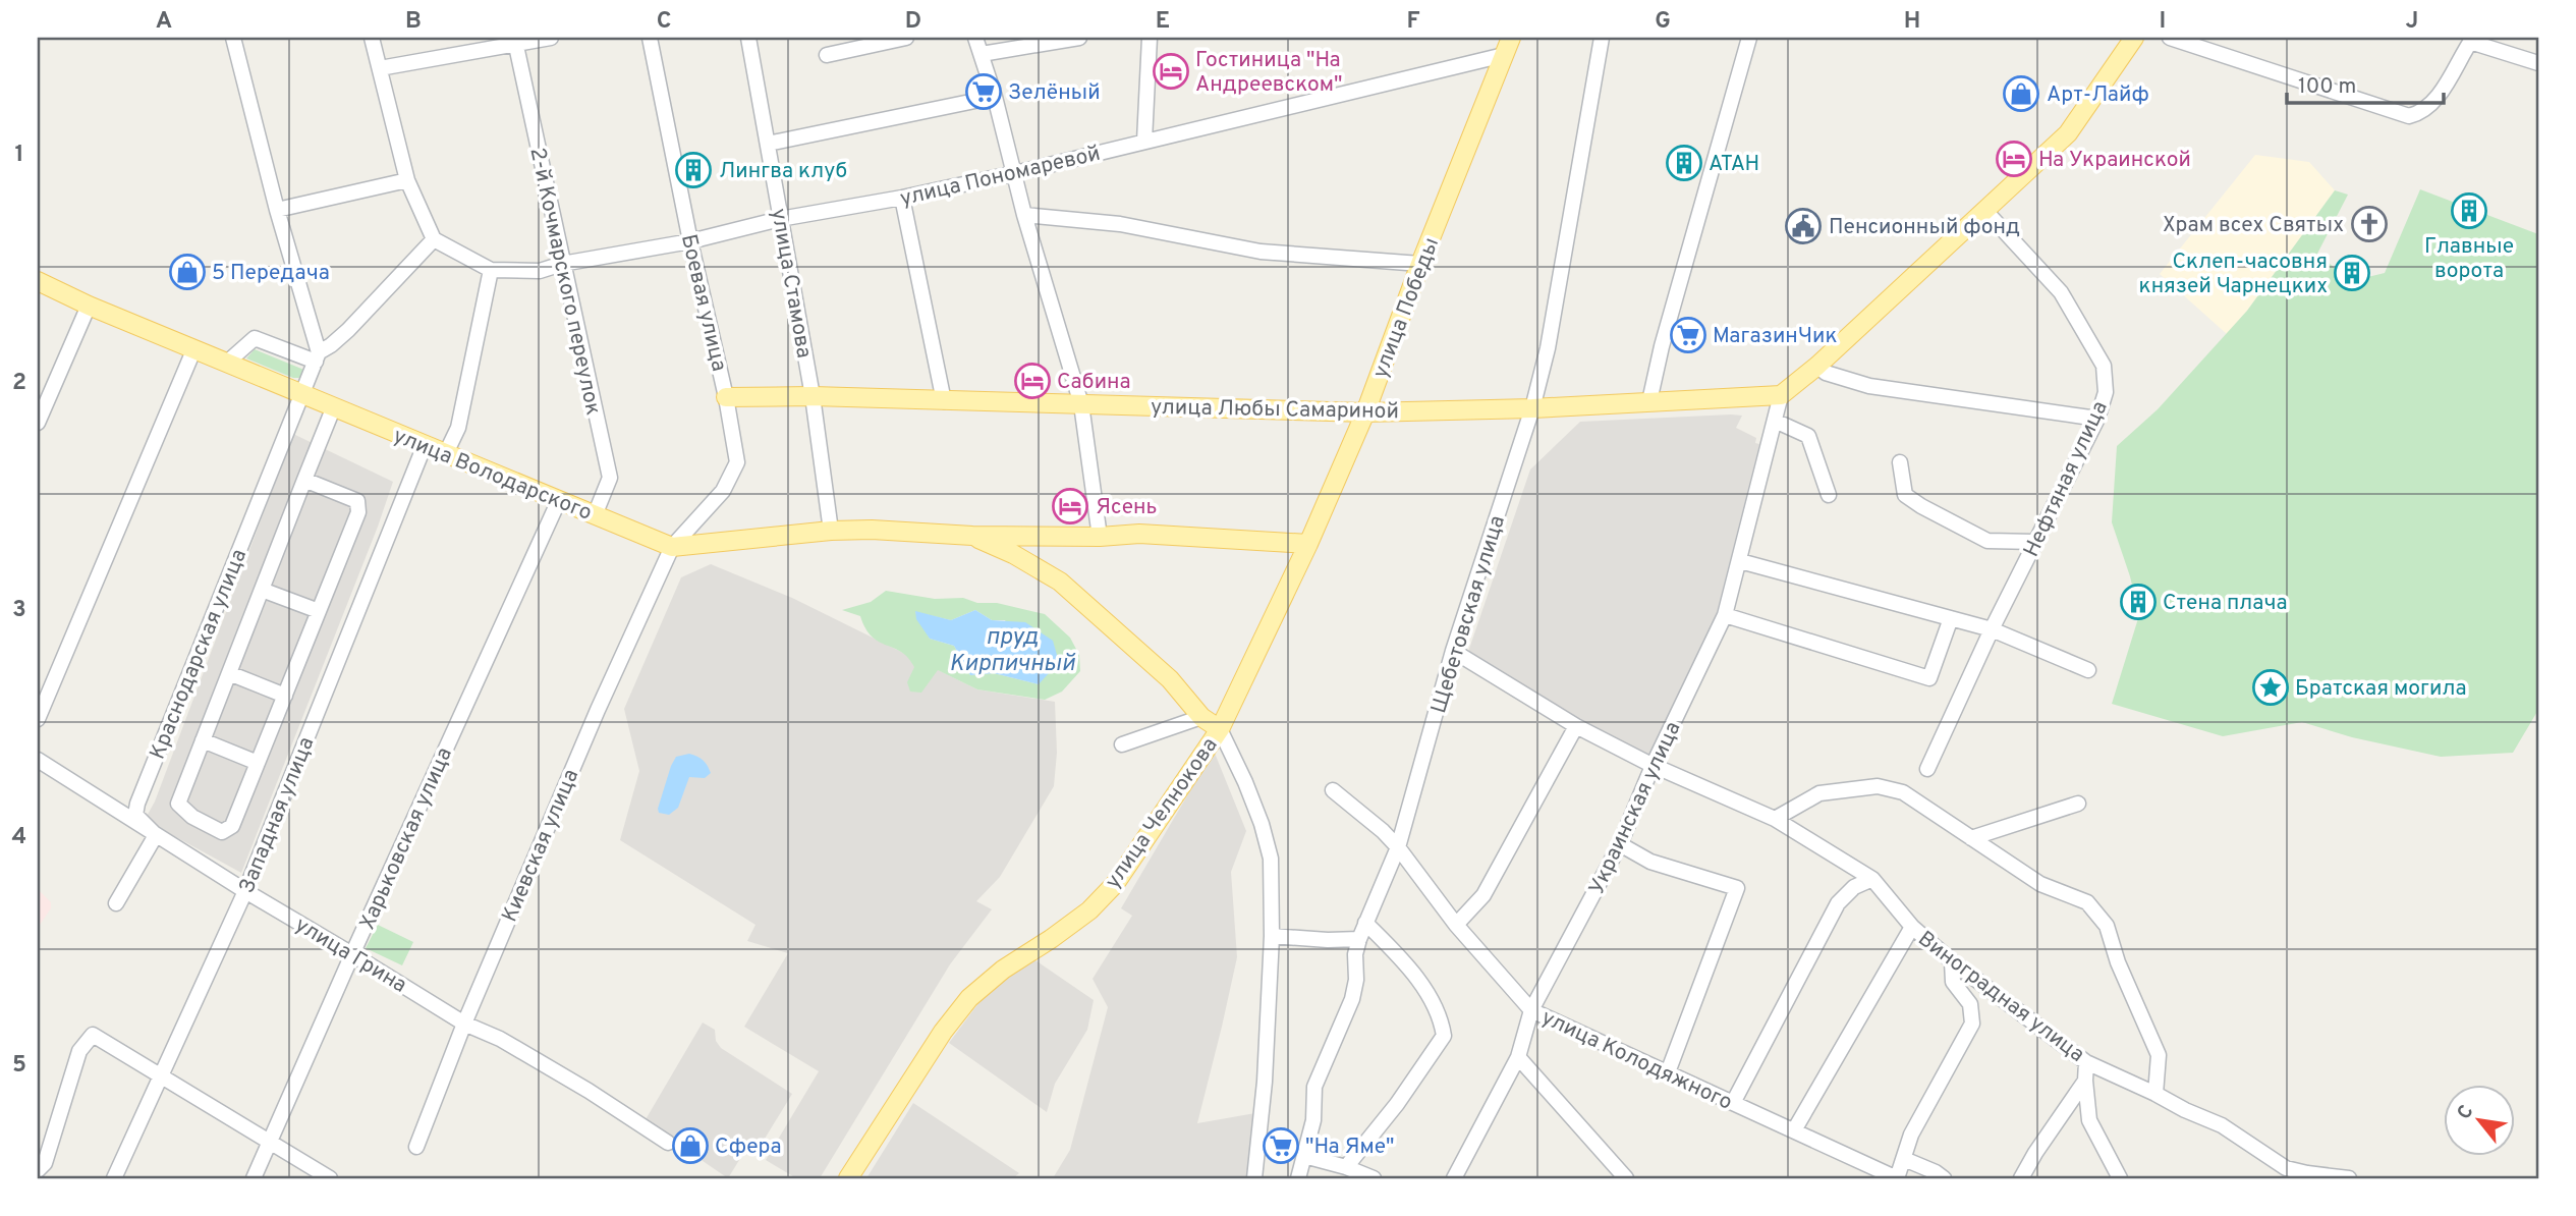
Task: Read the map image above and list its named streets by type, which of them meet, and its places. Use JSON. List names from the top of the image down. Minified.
{"streets":{"main road":["улица Победы","улица Любы Самариной","улица Володарского","улица Челнокова"],"street":["улица Пономаревой","2-й Кочмарского переулок","улица Стамова","Боевая улица","Нефтяная улица","Щебетовская улица","Краснодарская улица","Украинская улица","Западная улица","Харьковская улица","Киевская улица","улица Грина","Виноградная улица","улица Колодяжного"]},"crossings":[["улица Пономаревой","2-й Кочмарского переулок"],["улица Пономаревой","улица Стамова"],["улица Пономаревой","Боевая улица"],["улица Пономаревой","улица Победы"],["2-й Кочмарского переулок","улица Володарского"],["улица Стамова","улица Любы Самариной"],["улица Стамова","улица Володарского"],["Боевая улица","улица Любы Самариной"],["Боевая улица","улица Володарского"],["Боевая улица","Киевская улица"],["улица Победы","улица Любы Самариной"],["улица Победы","улица Володарского"],["улица Победы","улица Челнокова"],["улица Любы Самариной","Щебетовская улица"],["улица Любы Самариной","Украинская улица"],["улица Володарского","Краснодарская улица"],["улица Володарского","улица Челнокова"],["улица Володарского","Западная улица"],["улица Володарского","Харьковская улица"],["улица Володарского","Киевская улица"],["Щебетовская улица","Виноградная улица"],["Щебетовская улица","улица Колодяжного"],["Краснодарская улица","улица Грина"],["Украинская улица","Виноградная улица"],["Украинская улица","улица Колодяжного"],["Западная улица","улица Грина"],["Харьковская улица","улица Грина"],["Киевская улица","улица Грина"]],"water":["пруд Кирпичный"],"places":{"hotel":["Гостиница \"На Андреевском\"","На Украинской","Сабина","Ясень"],"supermarket":["Зелёный","МагазинЧик","\"На Яме\""],"shop":["Арт-Лайф","5 Передача","Сфера"],"building":["АТАН","Лингва клуб","Главные ворота","Склеп-часовня князей Чарнецких","Стена плача"],"church":["Храм всех Святых"],"public building":["Пенсионный фонд"],"place":["Братская могила"]},"scale_bar":"100 m","north":"top left","grid":{"columns":["A","B","C","D","E","F","G","H","I","J"],"rows":["1","2","3","4","5"]}}
